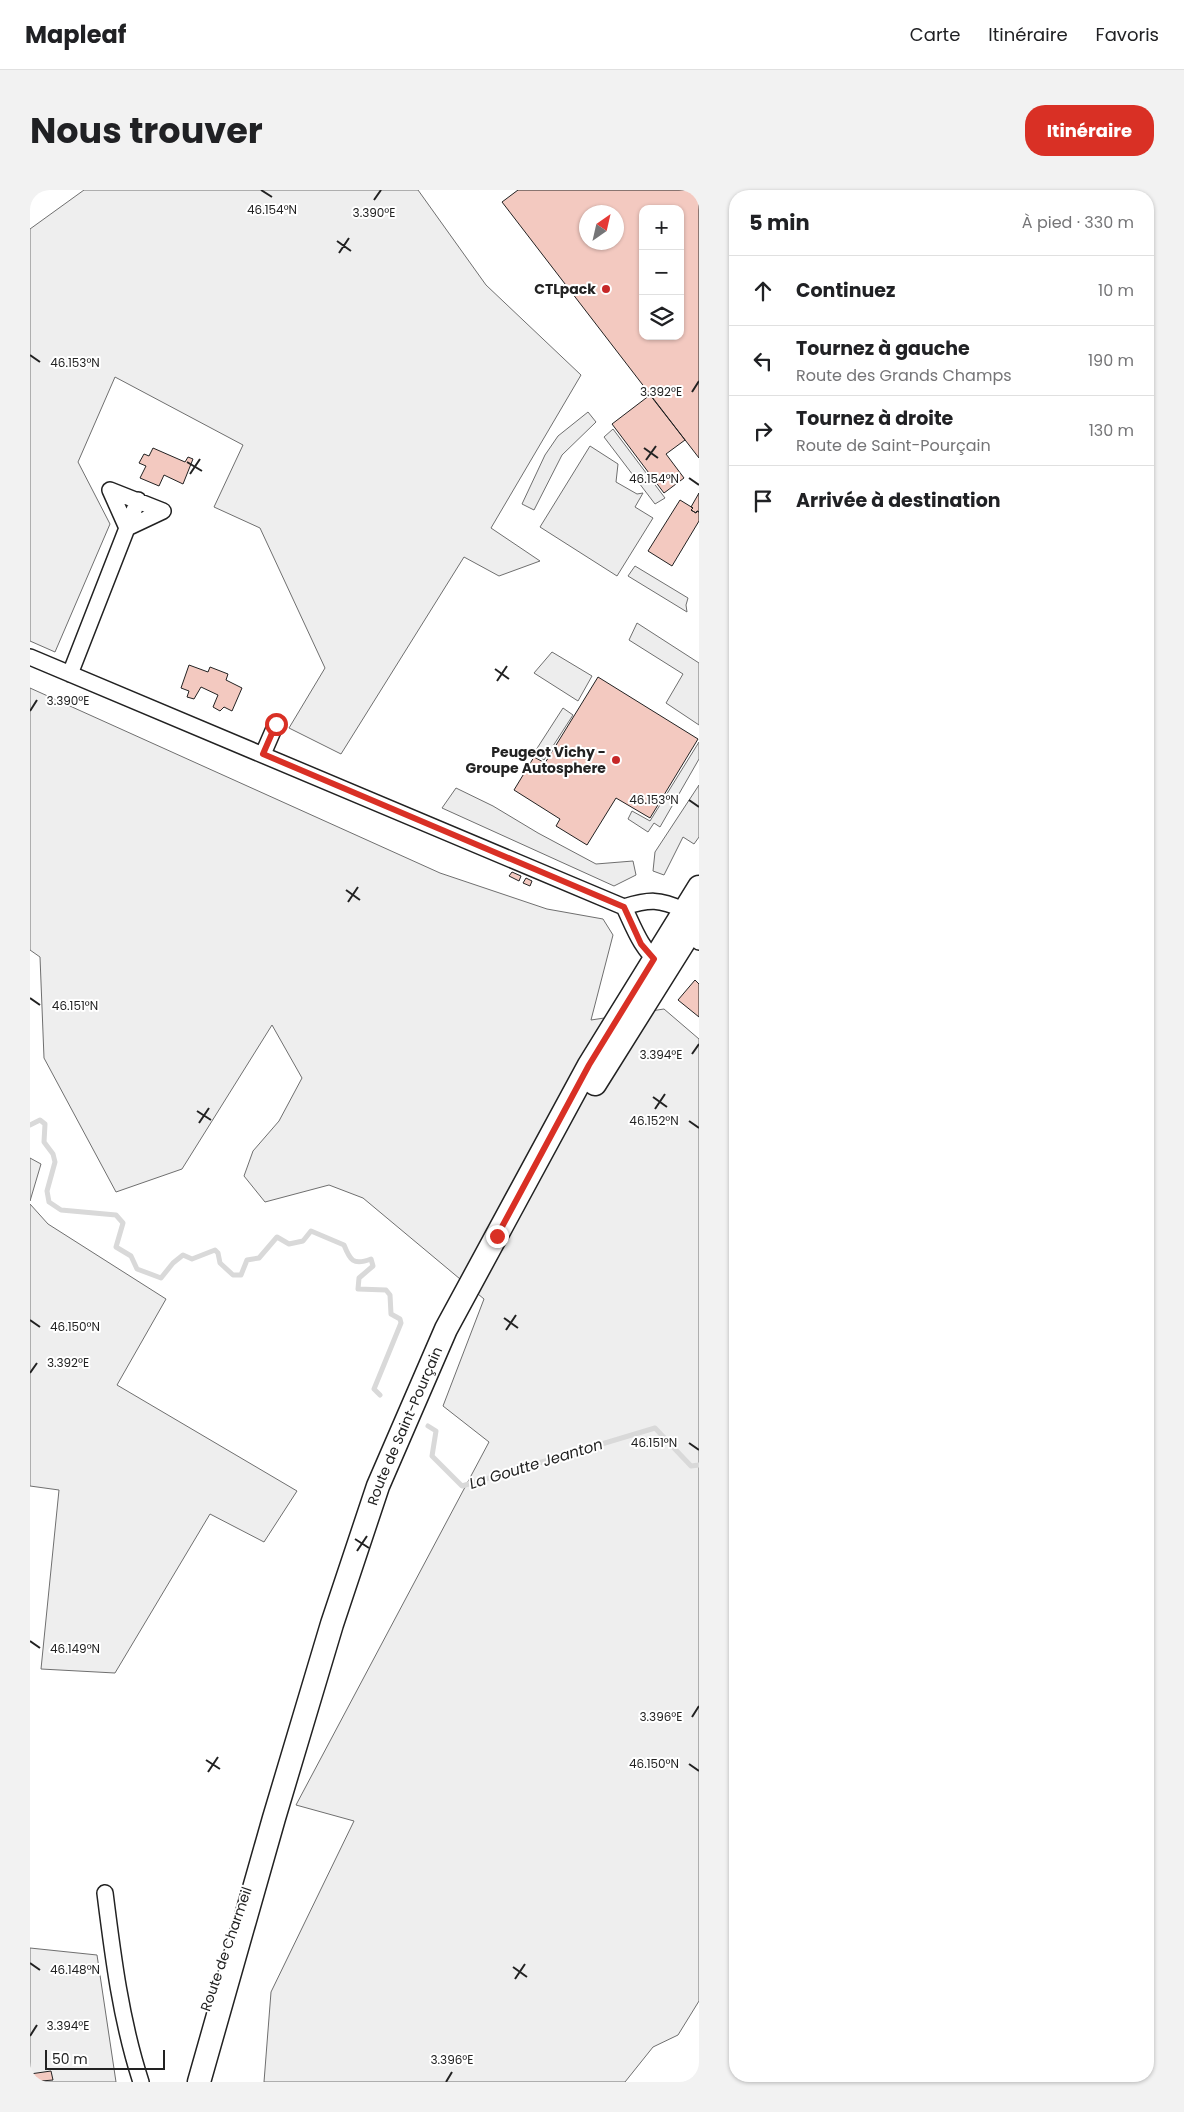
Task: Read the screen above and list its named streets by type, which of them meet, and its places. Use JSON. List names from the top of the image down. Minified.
{"streets":{"main road":["Route de Saint-Pourçain","Route de Charmeil"]},"crossings":[["Route de Saint-Pourçain","Route de Charmeil"]],"water":["La Goutte Jeanton"],"places":["CTLpack","Peugeot Vichy - Groupe Autosphere"],"scale_bar":"50 m","north":"top right","page":{"header":"Mapleaf","nav":["Carte","Itinéraire","Favoris"],"title":"Nous trouver","buttons":"Itinéraire","heading":["5 min","À pied · 330 m"],"map_buttons":["+","−"],"list":[["Continuez","10 m"],["Tournez à gauche","Route des Grands Champs","190 m"],["Tournez à droite","Route de Saint-Pourçain","130 m"],"Arrivée à destination"],"scale":"50 m"},"coordinates":["46.154°N","3.390°E","46.153°N","3.392°E","46.151°N","3.394°E","46.152°N","46.150°N","46.149°N","3.396°E","46.148°N"]}
